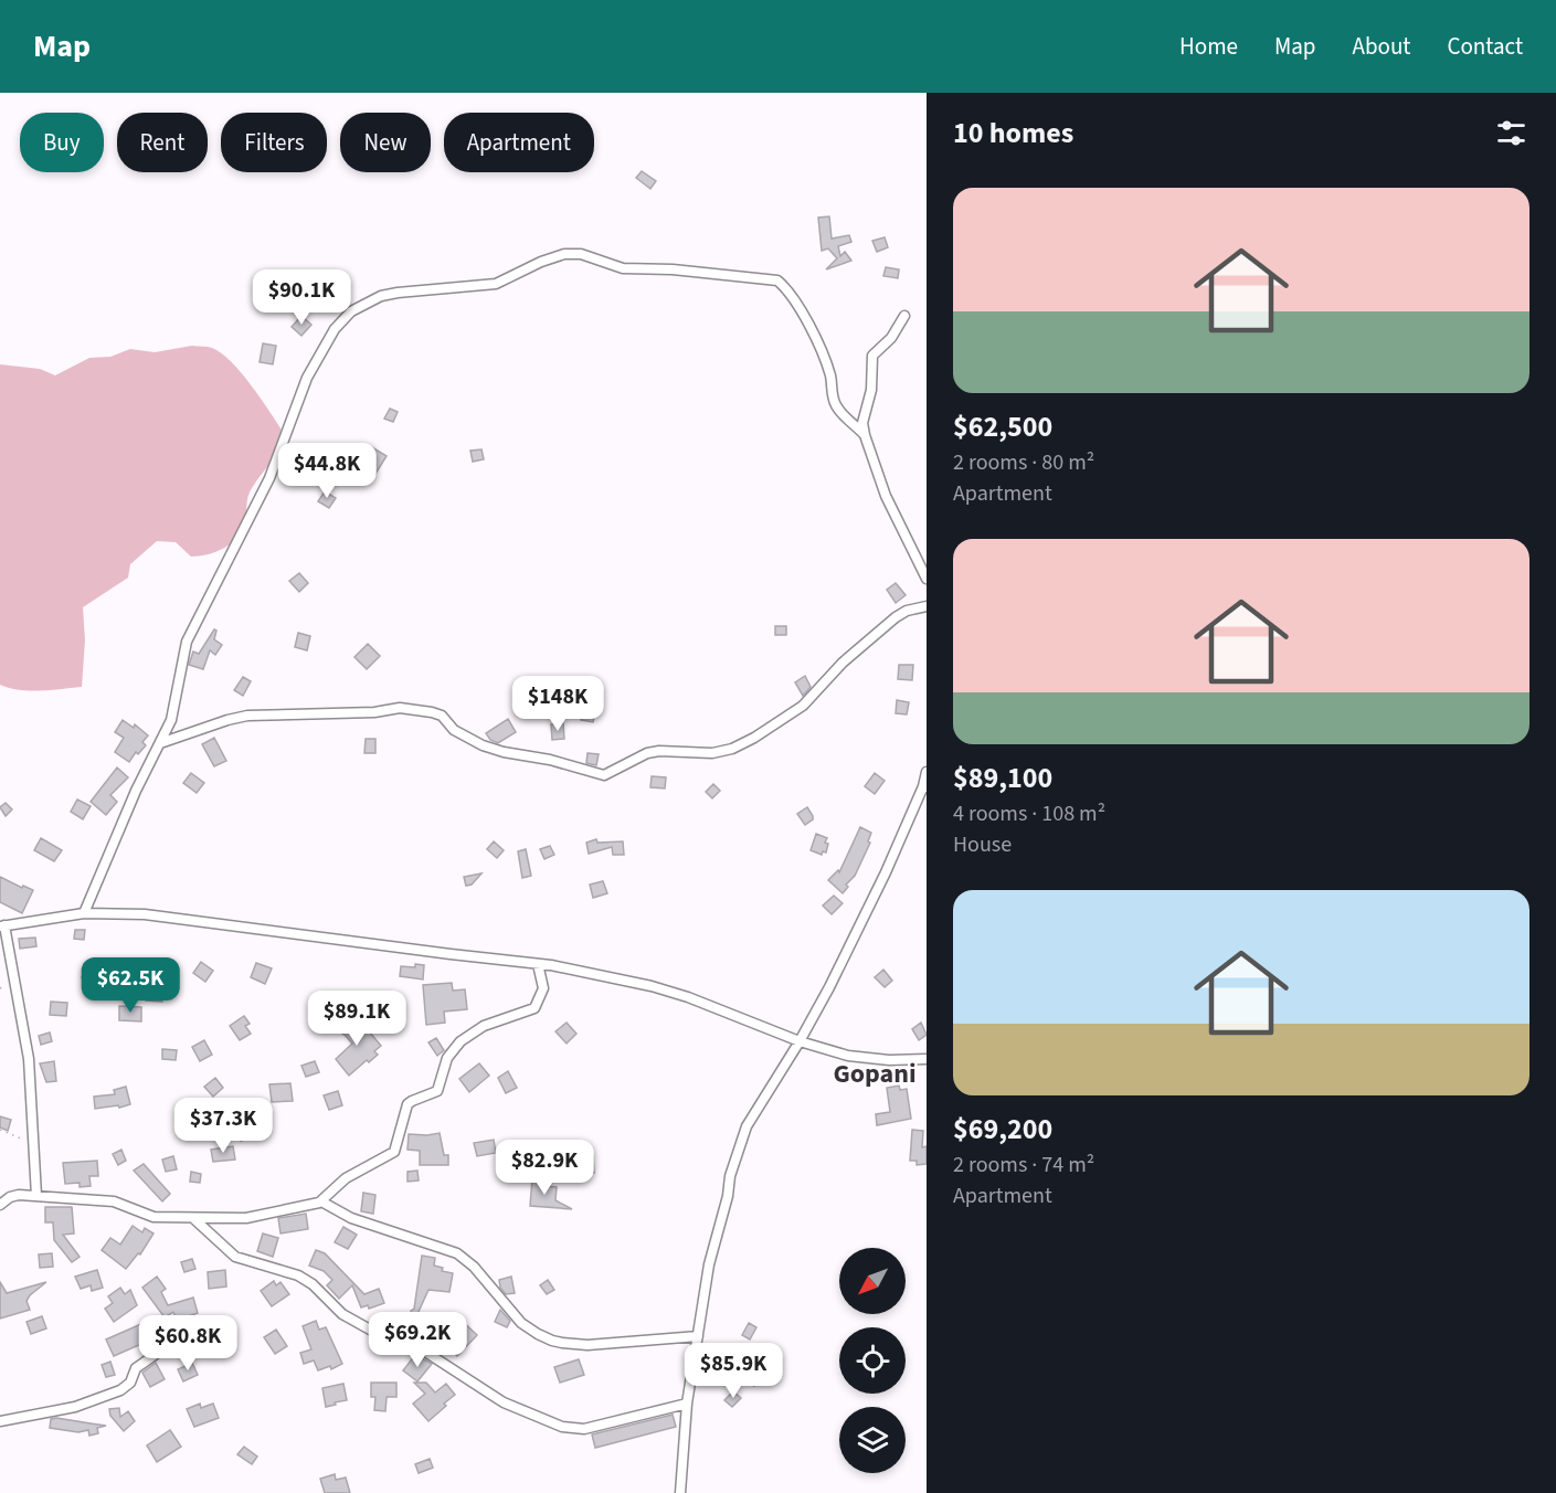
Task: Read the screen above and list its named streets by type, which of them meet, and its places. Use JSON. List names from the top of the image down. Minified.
{"districts":["Gopani"],"north":"bottom left","page":{"header":"Map","nav":["Home","Map","About","Contact"],"heading":"10 homes","chip":["Buy","Rent","Filters","New","Apartment"],"list":[{"name":"$62,500","note":"2 rooms · 80 m² · Apartment"},{"name":"$89,100","note":"4 rooms · 108 m² · House"},{"name":"$69,200","note":"2 rooms · 74 m² · Apartment"}],"price":["$90.1K","$44.8K","$148K","$62.5K","$89.1K","$37.3K","$82.9K","$69.2K","$60.8K","$85.9K"]}}
